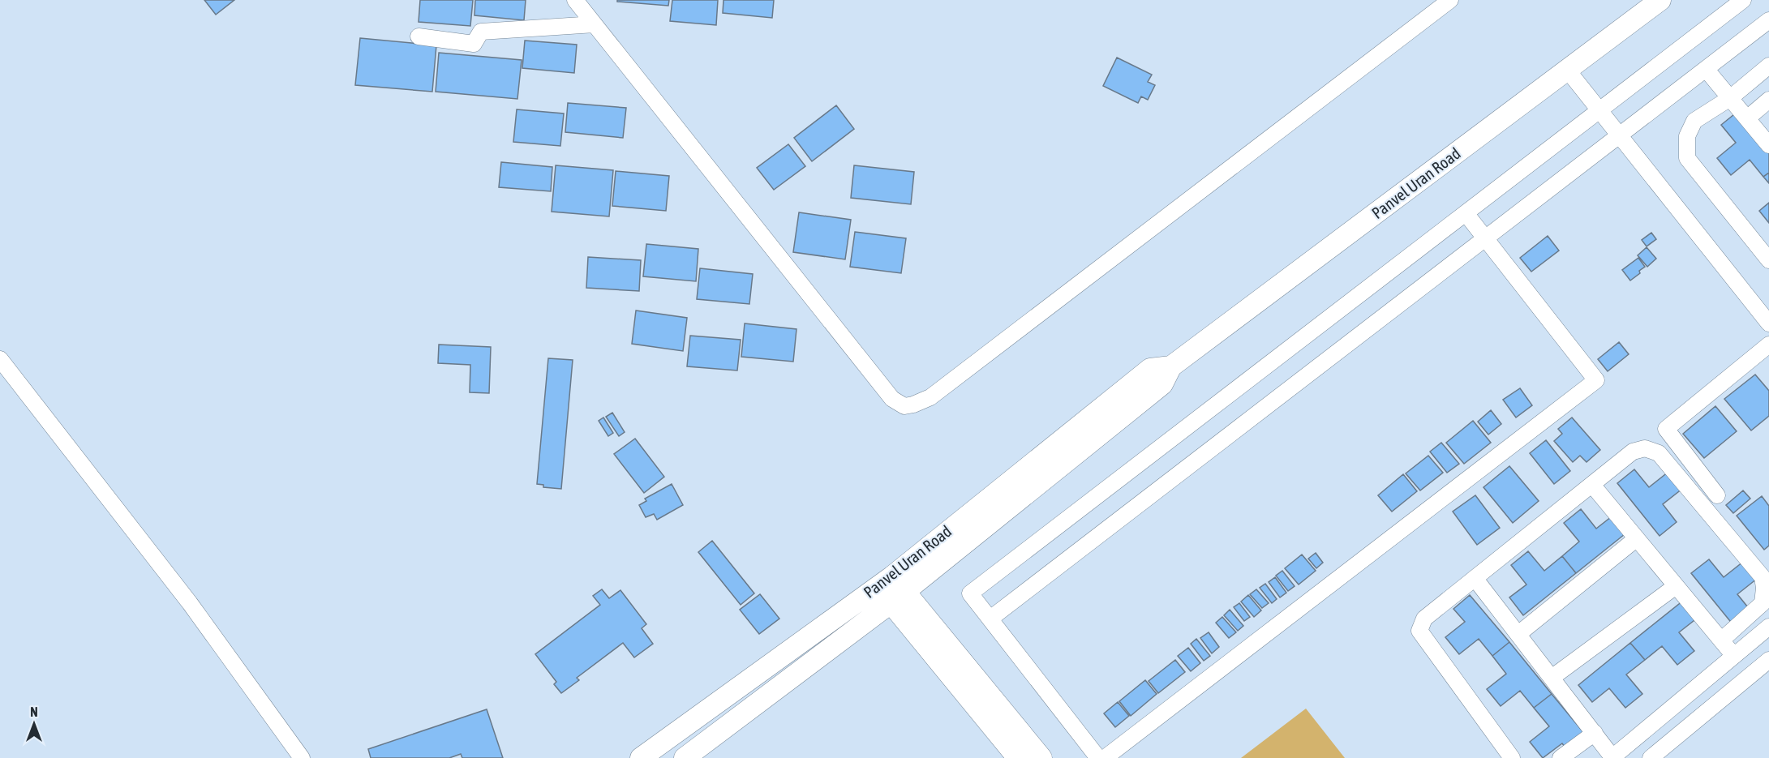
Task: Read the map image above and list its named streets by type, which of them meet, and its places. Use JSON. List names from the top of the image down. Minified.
{"streets":{"main road":["Panvel Uran Road"]},"north":"top"}
